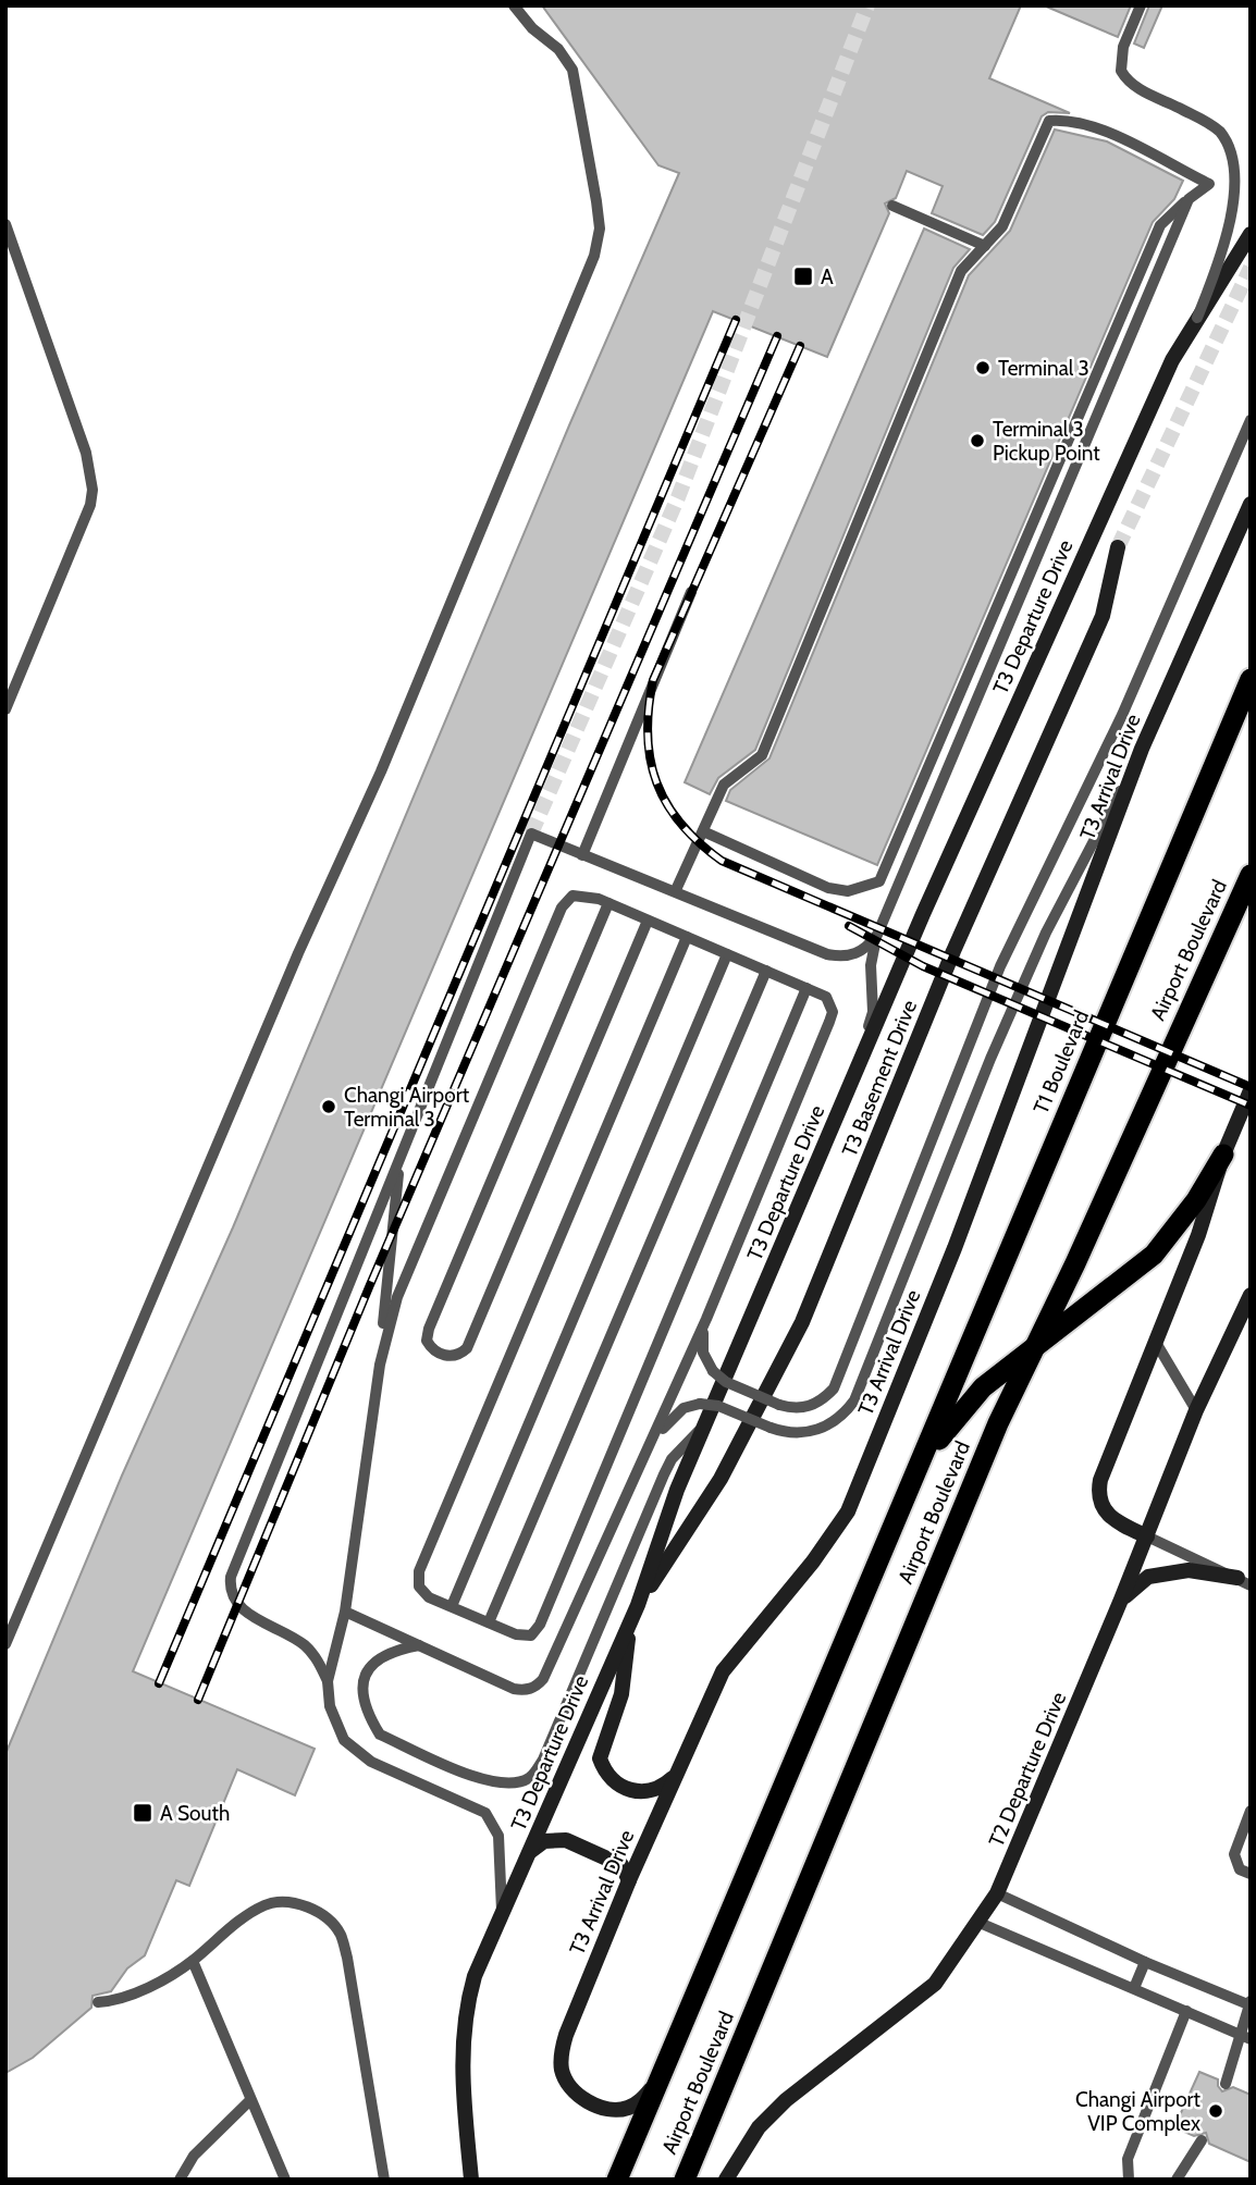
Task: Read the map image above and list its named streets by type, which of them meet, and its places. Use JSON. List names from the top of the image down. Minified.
{"streets":{"highway":["Airport Boulevard","T1 Boulevard"],"main road":["T3 Departure Drive","T3 Arrival Drive","T3 Basement Drive","T2 Departure Drive"]},"crossings":[["T3 Departure Drive","T3 Basement Drive"],["T3 Arrival Drive","Airport Boulevard"],["Airport Boulevard","T1 Boulevard"]],"places":{"transit":["A","A South"],"other":["Terminal 3","Terminal 3 Pickup Point","Changi Airport Terminal 3","Changi Airport VIP Complex"]}}
